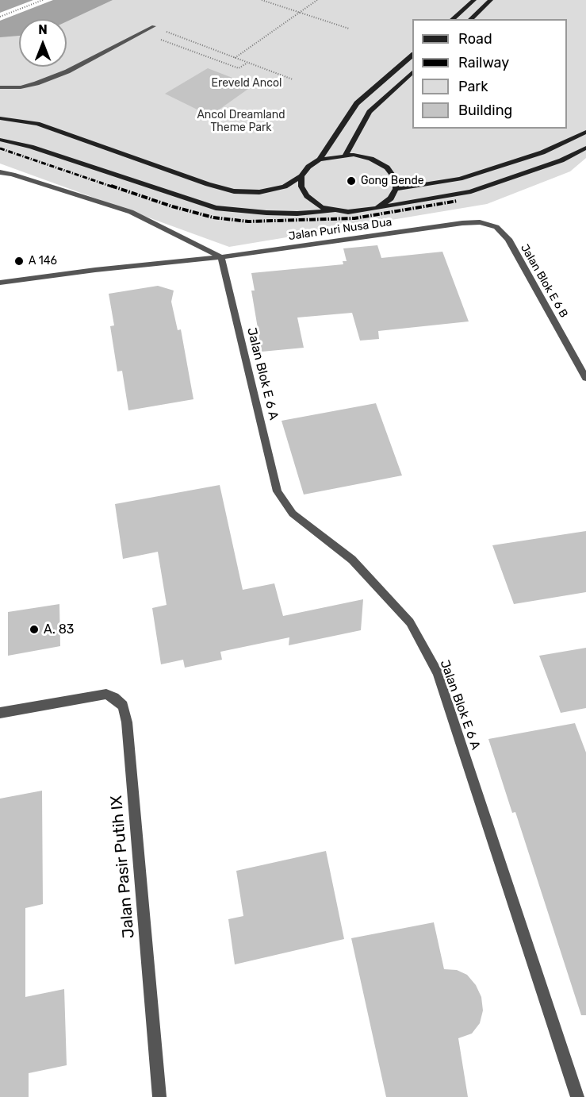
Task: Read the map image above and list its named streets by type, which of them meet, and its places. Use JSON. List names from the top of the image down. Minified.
{"streets":{"street":["Jalan Puri Nusa Dua","Jalan Blok E 6 B","Jalan Blok E 6 A","Jalan Pasir Putih IX"]},"crossings":[["Jalan Puri Nusa Dua","Jalan Blok E 6 B"],["Jalan Puri Nusa Dua","Jalan Blok E 6 A"]],"parks":["Ereveld Ancol","Ancol Dreamland Theme Park"],"places":["Gong Bende","A 146","A. 83"],"legend":["Road","Railway","Park","Building"],"north":"top"}
